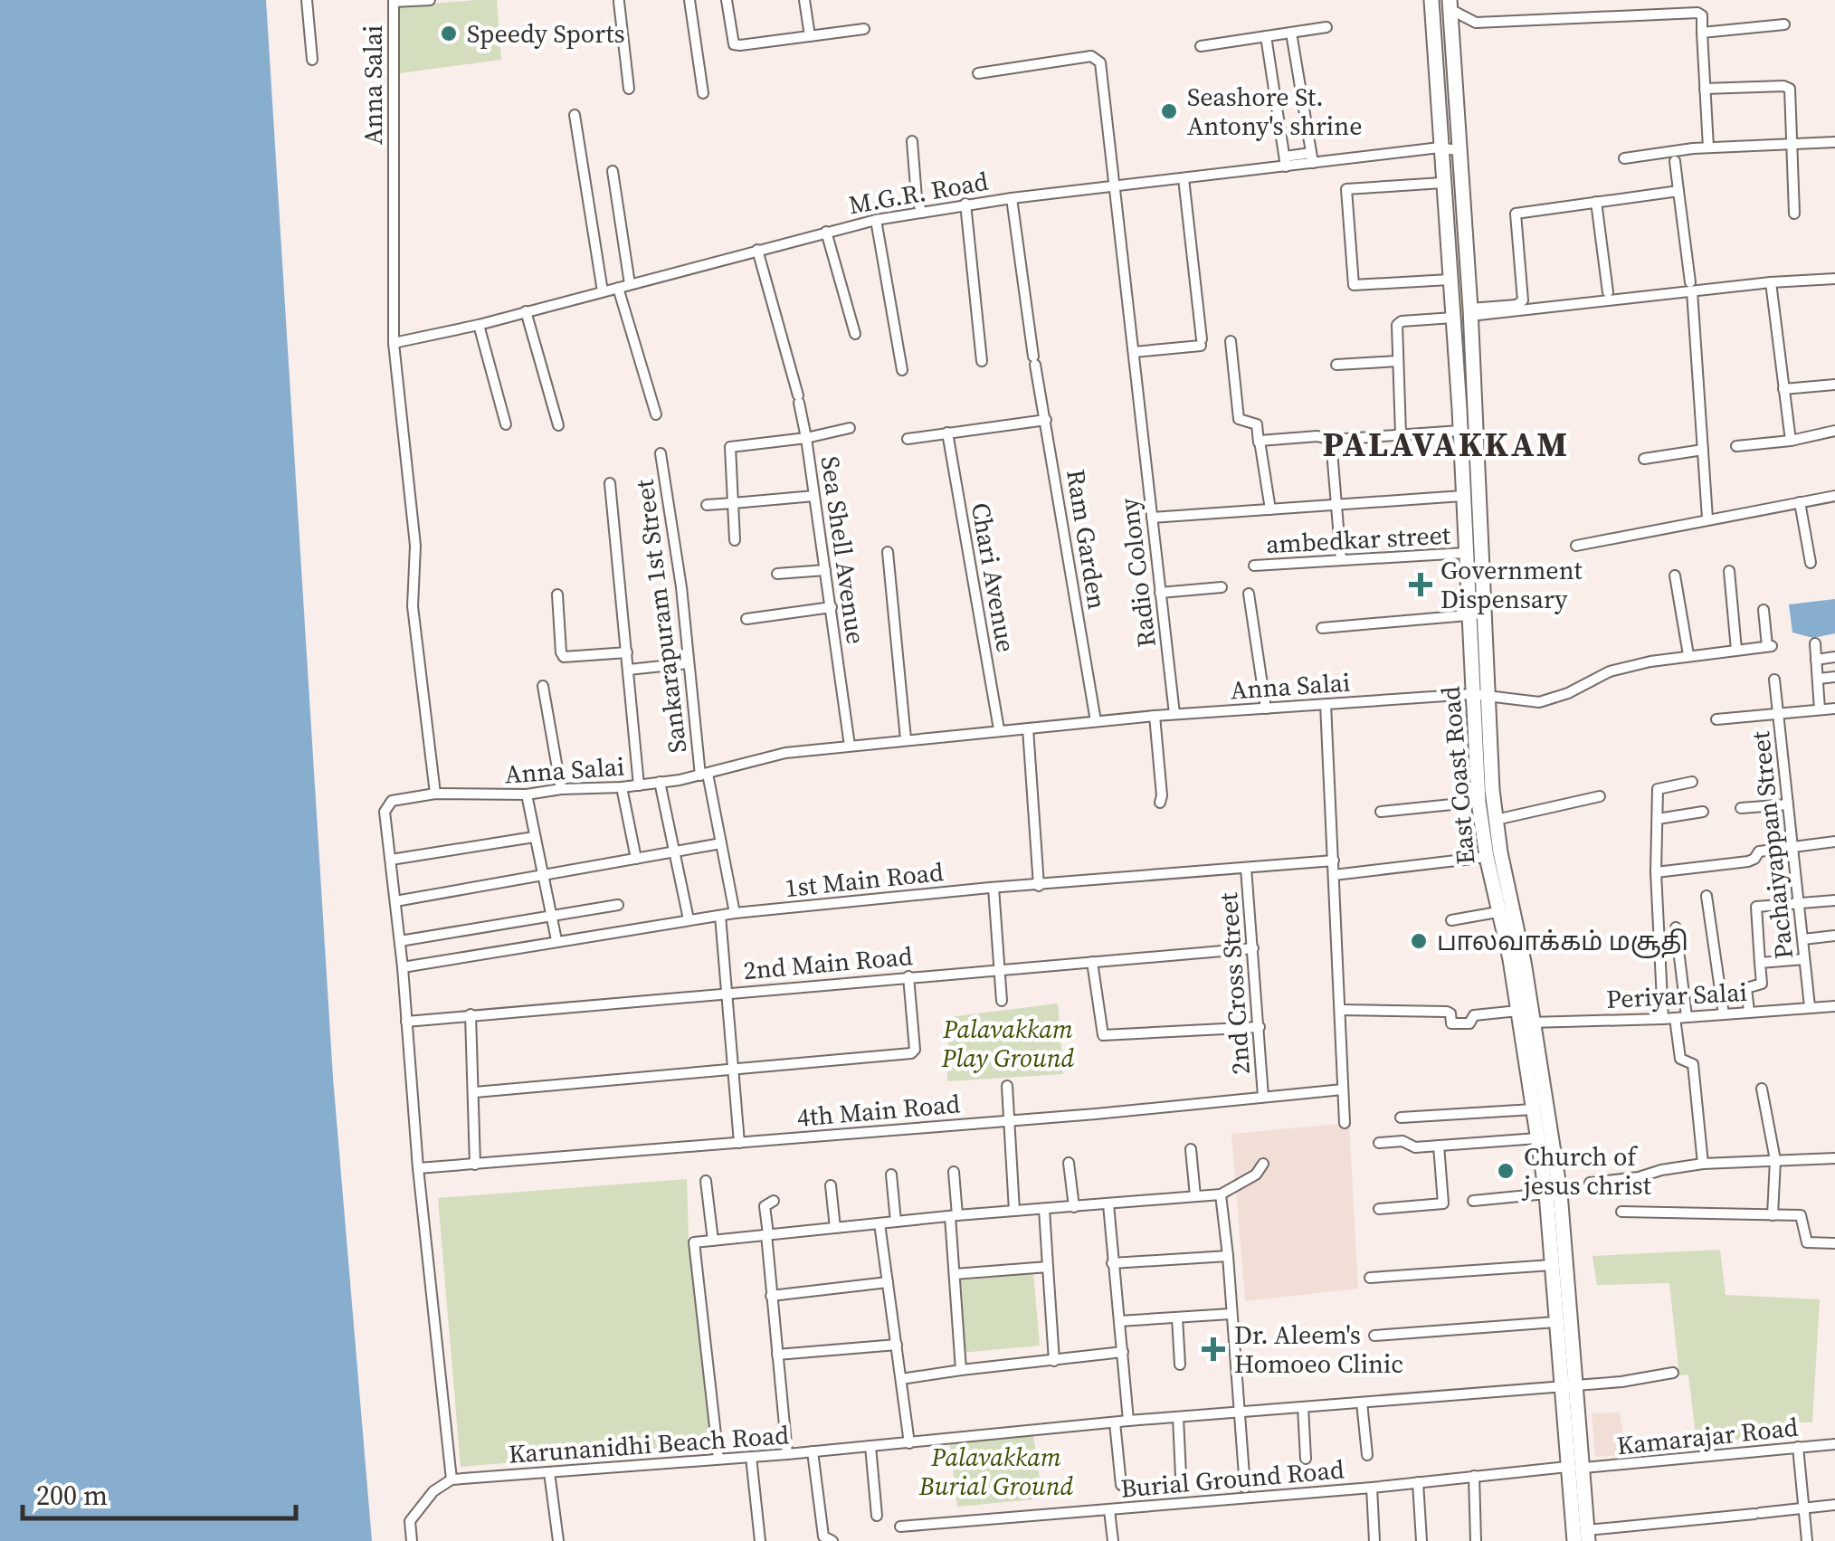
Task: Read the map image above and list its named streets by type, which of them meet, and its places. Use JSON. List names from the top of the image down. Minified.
{"streets":{"main road":["East Coast Road"],"street":["Anna Salai","M.G.R. Road","Ram Garden","ambedkar street","Sea Shell Avenue","Radio Colony","Chari Avenue","Sankarapuram 1st Street","Pachaiyappan Street","1st Main Road","2nd Main Road","2nd Cross Street","Periyar Salai","4th Main Road","Kamarajar Road","Karunanidhi Beach Road","Burial Ground Road"]},"crossings":[["Anna Salai","M.G.R. Road"],["Anna Salai","Ram Garden"],["Anna Salai","Sea Shell Avenue"],["Anna Salai","Radio Colony"],["Anna Salai","Chari Avenue"],["Anna Salai","Sankarapuram 1st Street"],["Anna Salai","East Coast Road"],["M.G.R. Road","Ram Garden"],["M.G.R. Road","Radio Colony"],["M.G.R. Road","East Coast Road"],["ambedkar street","East Coast Road"],["Sankarapuram 1st Street","1st Main Road"],["East Coast Road","Periyar Salai"],["East Coast Road","Kamarajar Road"],["East Coast Road","Karunanidhi Beach Road"],["East Coast Road","Burial Ground Road"],["Pachaiyappan Street","Periyar Salai"],["1st Main Road","2nd Cross Street"],["2nd Main Road","2nd Cross Street"],["2nd Cross Street","4th Main Road"]],"districts":["PALAVAKKAM"],"parks":["Palavakkam Play Ground","Palavakkam Burial Ground"],"places":{"other":["Speedy Sports","Seashore St. Antony's shrine","பாலவாக்கம் மசூதி","Church of jesus christ"],"health":["Government Dispensary","Dr. Aleem's Homoeo Clinic"]},"scale_bar":"200 m"}
